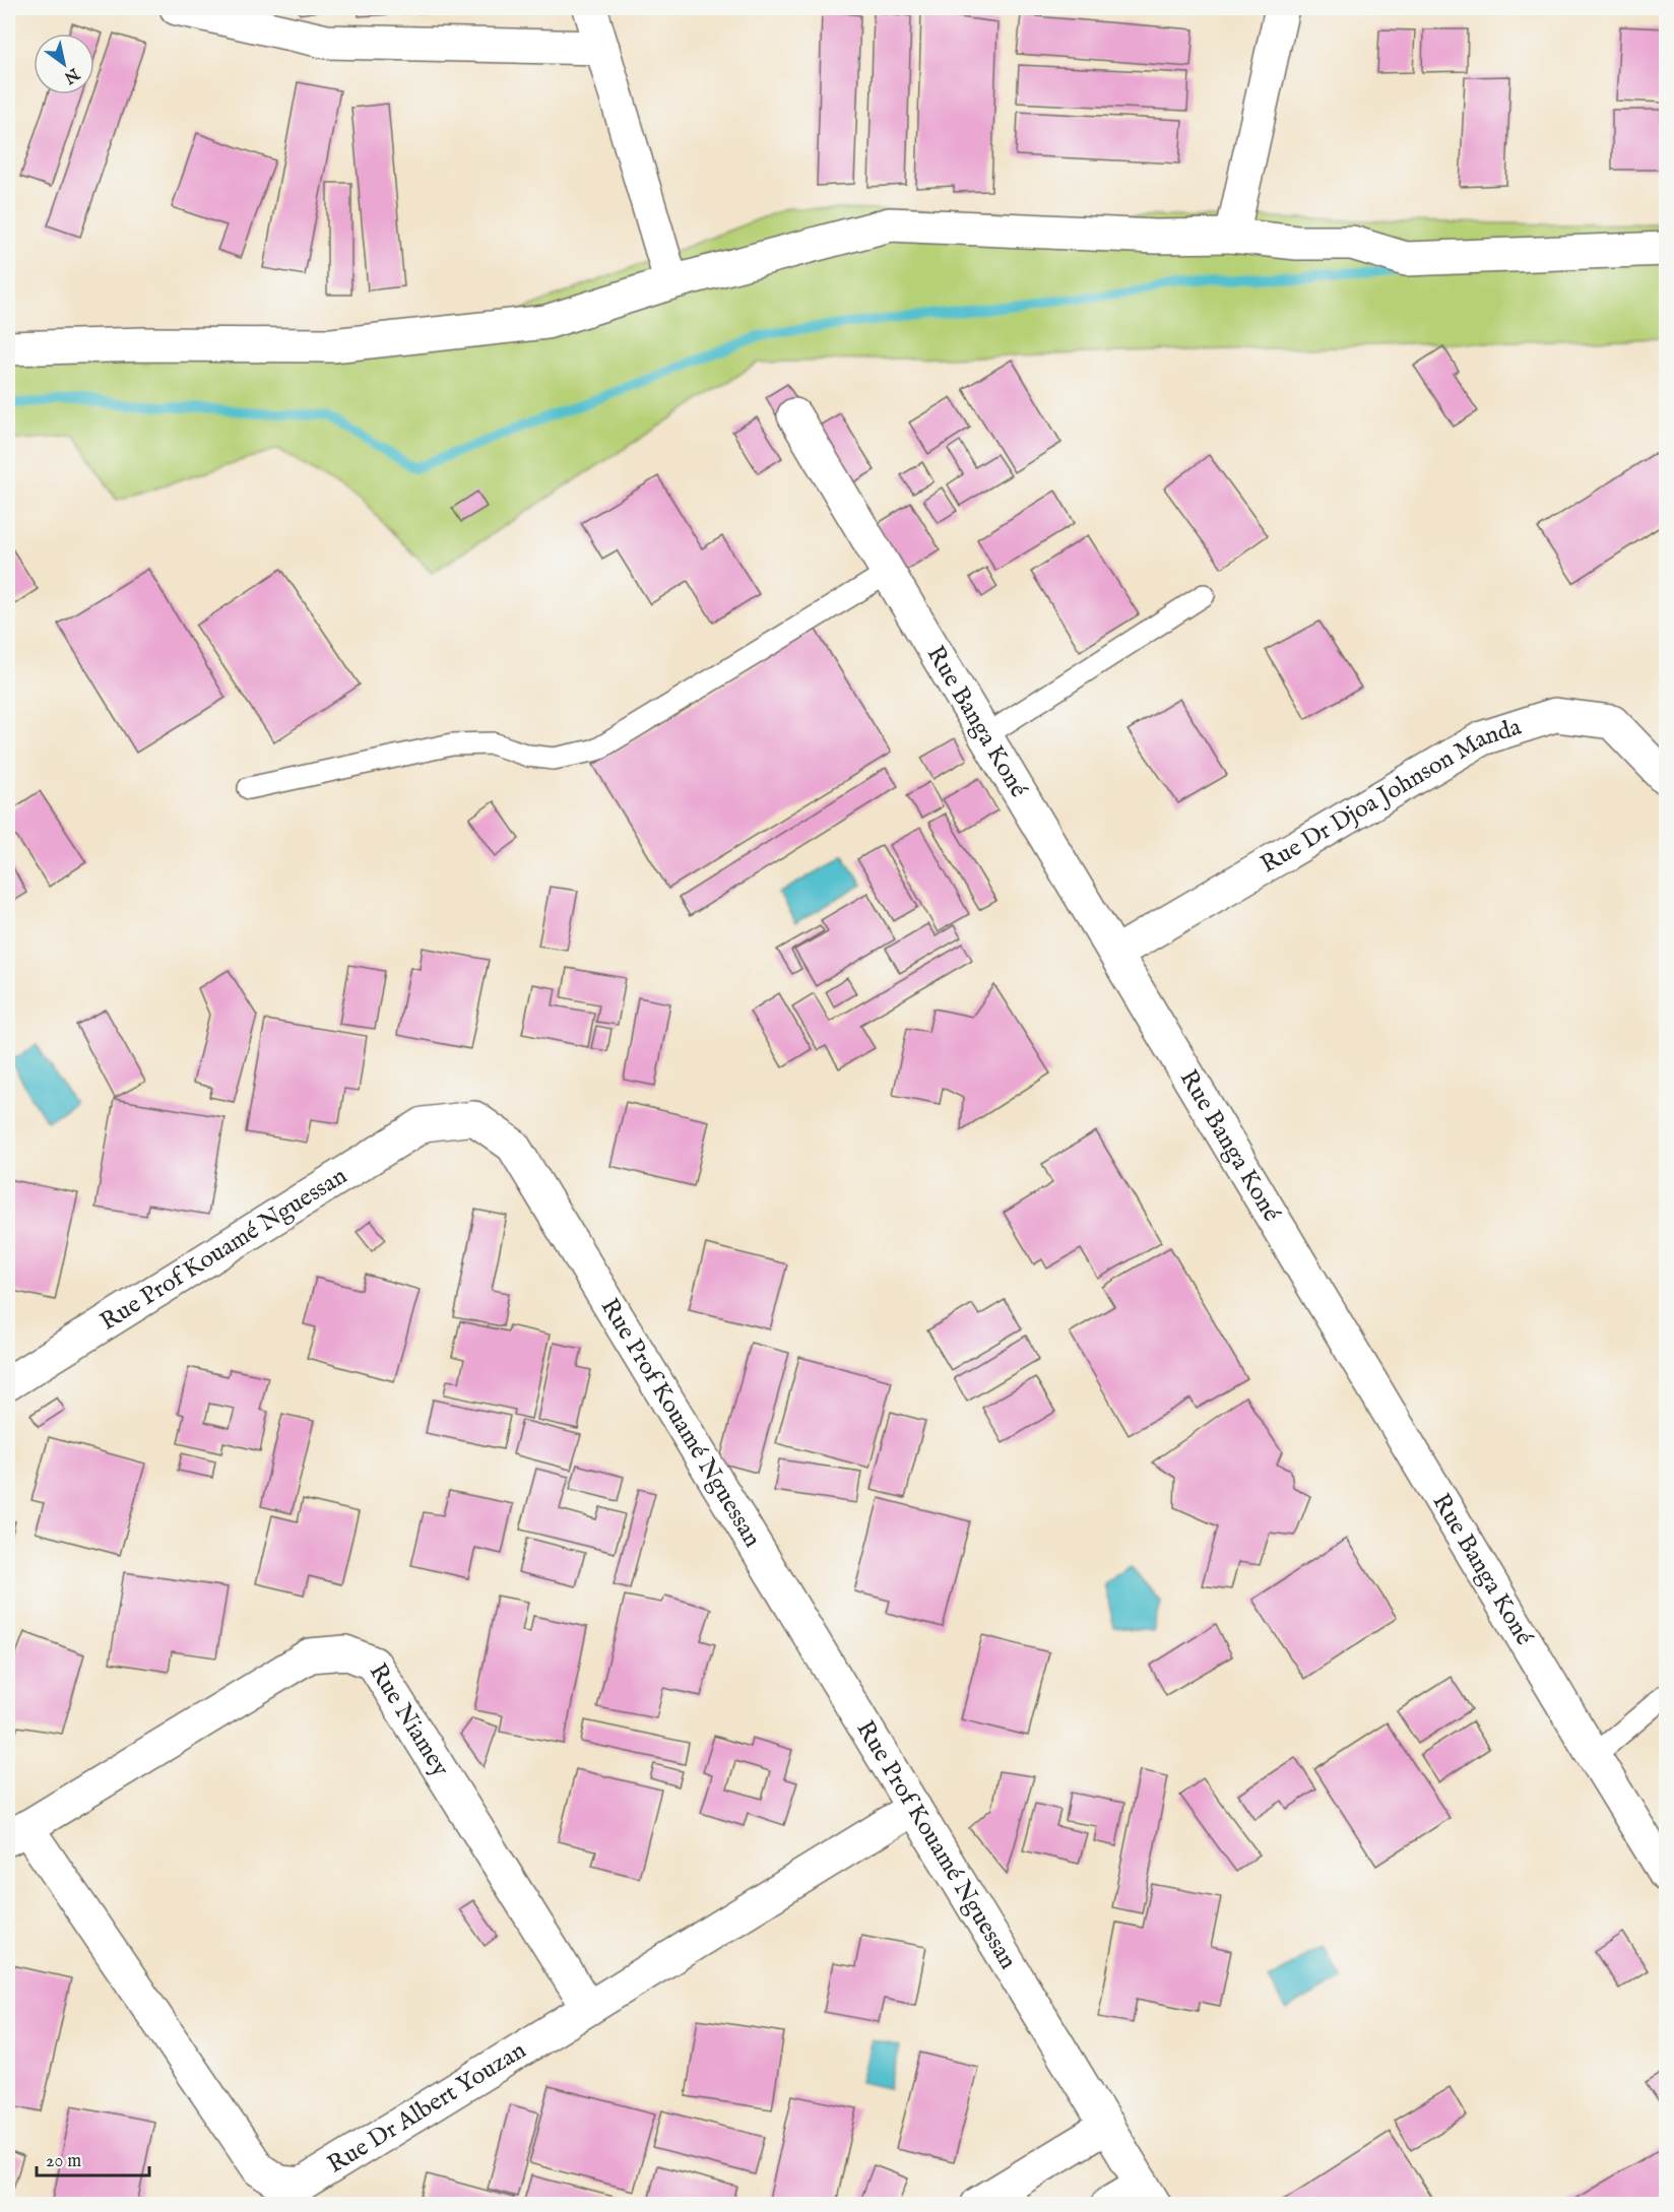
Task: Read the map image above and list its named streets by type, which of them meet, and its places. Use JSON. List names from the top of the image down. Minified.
{"streets":{"street":["Rue Banga Koné","Rue Dr Djoa Johnson Manda","Rue Prof Kouamé Nguessan","Rue Niamey","Rue Dr Albert Youzan"]},"crossings":[["Rue Banga Koné","Rue Dr Djoa Johnson Manda"],["Rue Prof Kouamé Nguessan","Rue Dr Albert Youzan"],["Rue Niamey","Rue Dr Albert Youzan"]],"scale_bar":"20 m","north":"bottom right"}
